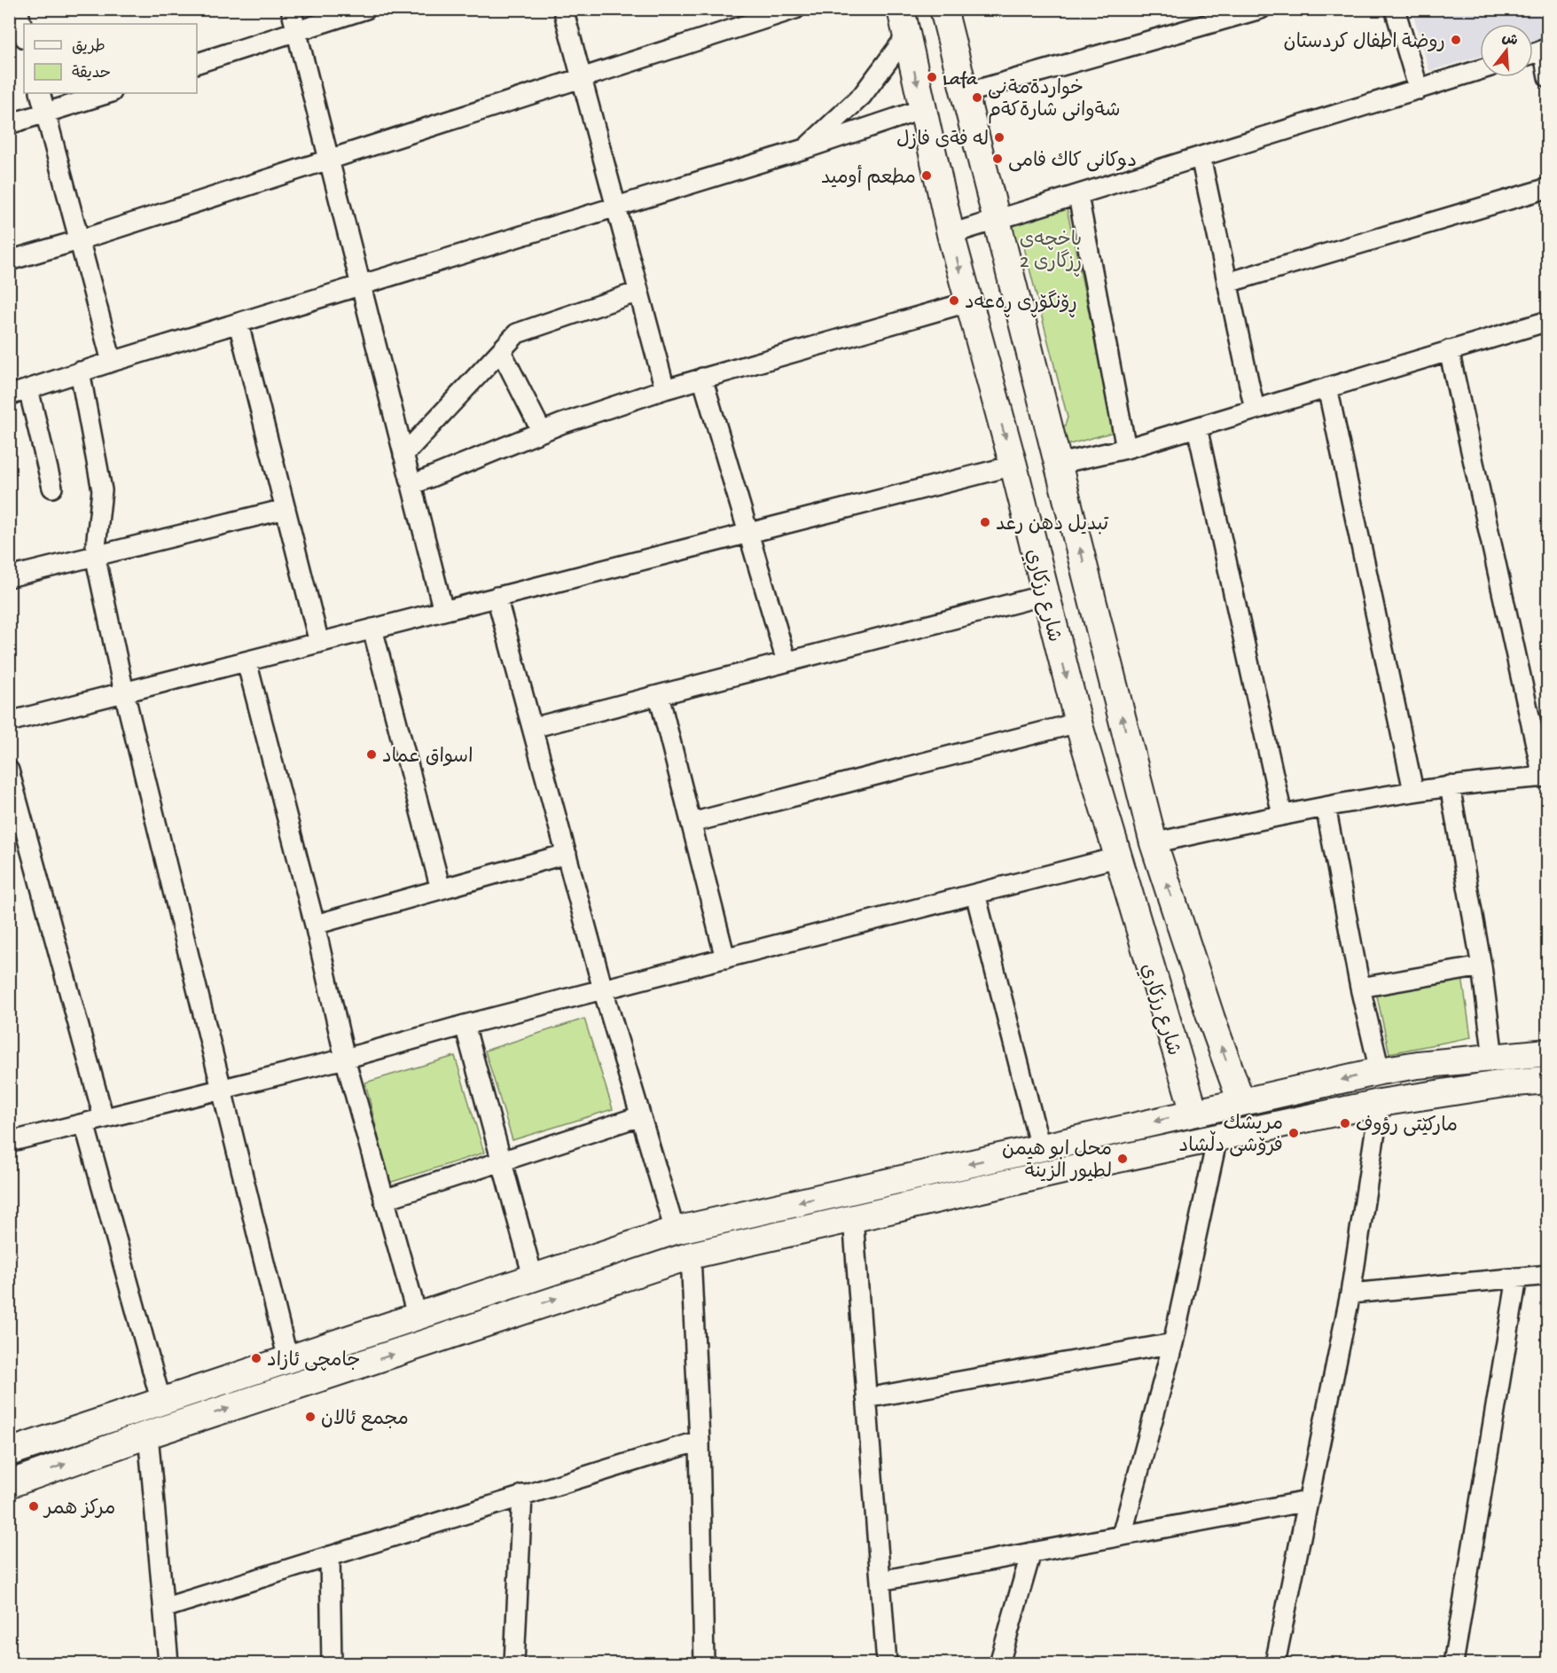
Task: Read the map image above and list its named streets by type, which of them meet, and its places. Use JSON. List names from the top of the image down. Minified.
{"streets":{"street":["شارع رزكاري"]},"parks":["باخچەی ڕزگاری 2"],"places":["روضة اطفال كردستان","Lafa","خواردةمةنى شةوانى شارةكةم","له فةى فازل","دوكانى كاك فامى","مطعم أوميد","ڕۆنگۆڕی ڕەعەد","تبديل دهن رعد","اسواق عماد","ماركێتى رؤوف","مريشك فرۆشى دڵشاد","محل ابو هيمن لطيور الزينة","جامچی ئازاد","مجمع ئالان","مركز همر"],"legend":["طريق","حديقة"],"north":"top"}
